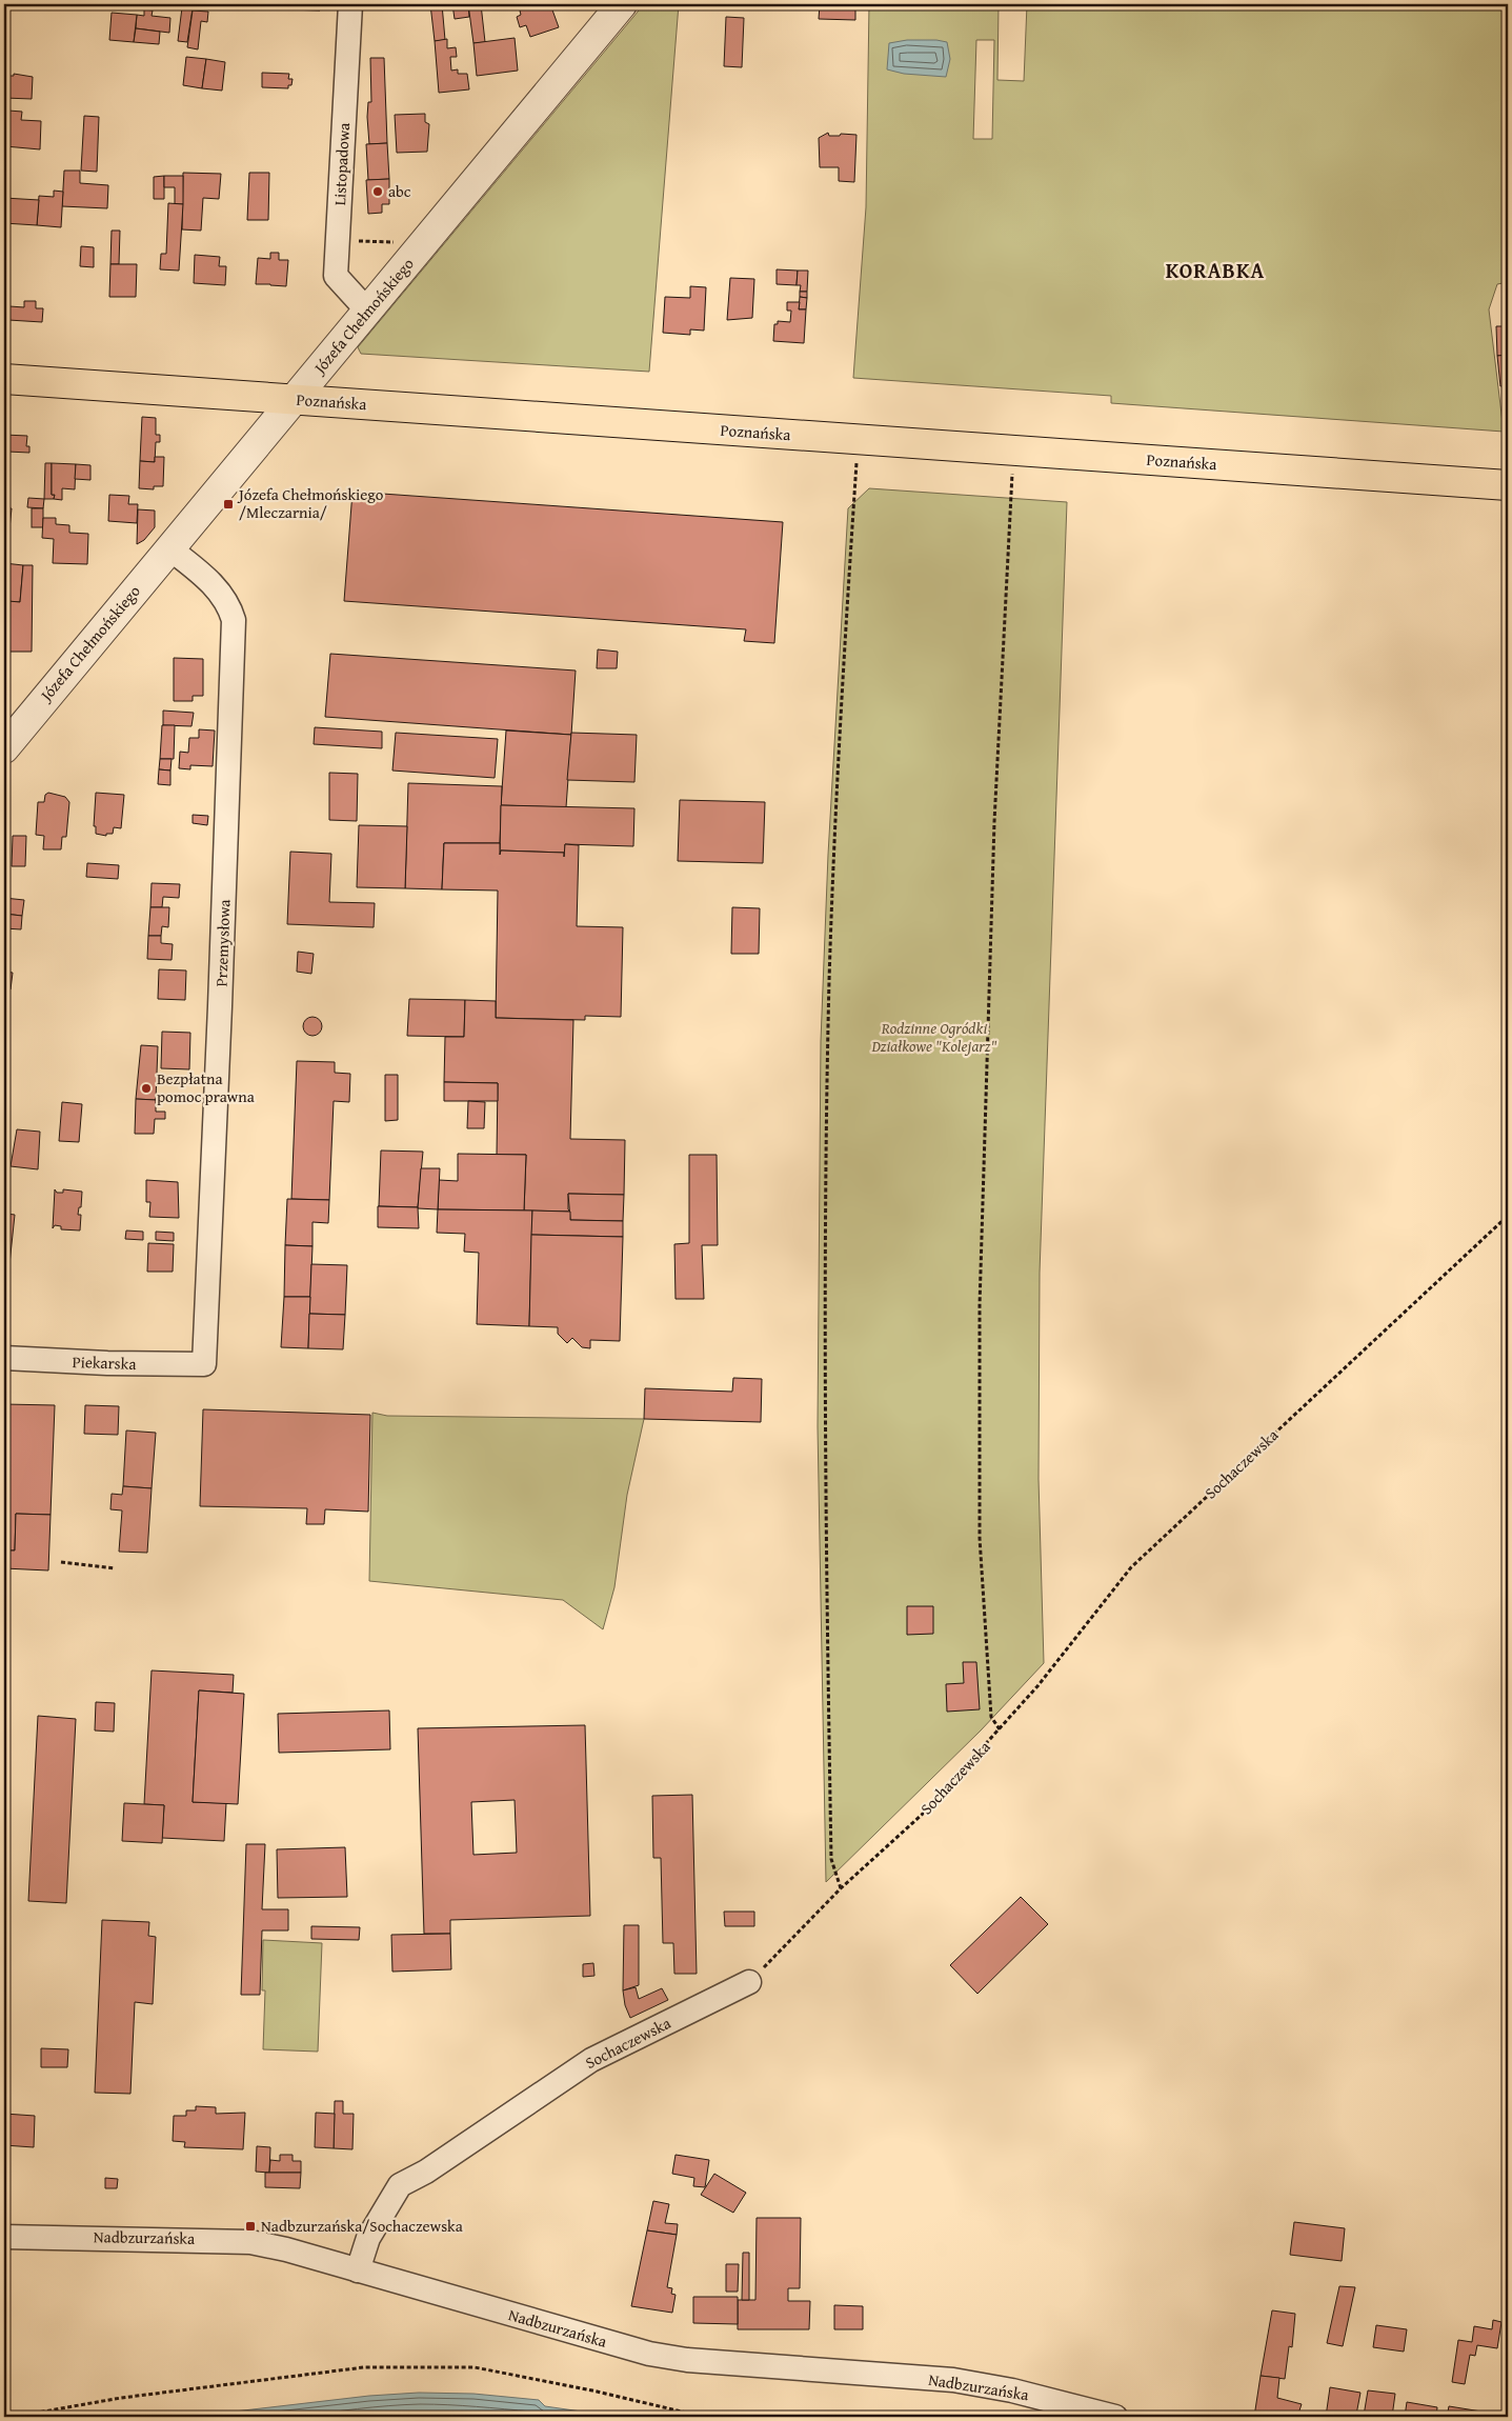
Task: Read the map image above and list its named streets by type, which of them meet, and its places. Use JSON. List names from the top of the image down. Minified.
{"streets":{"main road":["Poznańska"],"street":["Listopadowa","Józefa Chełmońskiego","Przemysłowa","Piekarska","Sochaczewska","Nadbzurzańska"]},"crossings":[["Listopadowa","Józefa Chełmońskiego"],["Józefa Chełmońskiego","Poznańska"],["Józefa Chełmońskiego","Przemysłowa"],["Przemysłowa","Piekarska"],["Sochaczewska","Nadbzurzańska"]],"districts":["KORABKA"],"parks":["Rodzinne Ogródki Działkowe \"Kolejarz\""],"places":{"other":["abc","Bezpłatna pomoc prawna"],"transit":["Józefa Chełmońskiego /Mleczarnia/","Nadbzurzańska/Sochaczewska"]}}
